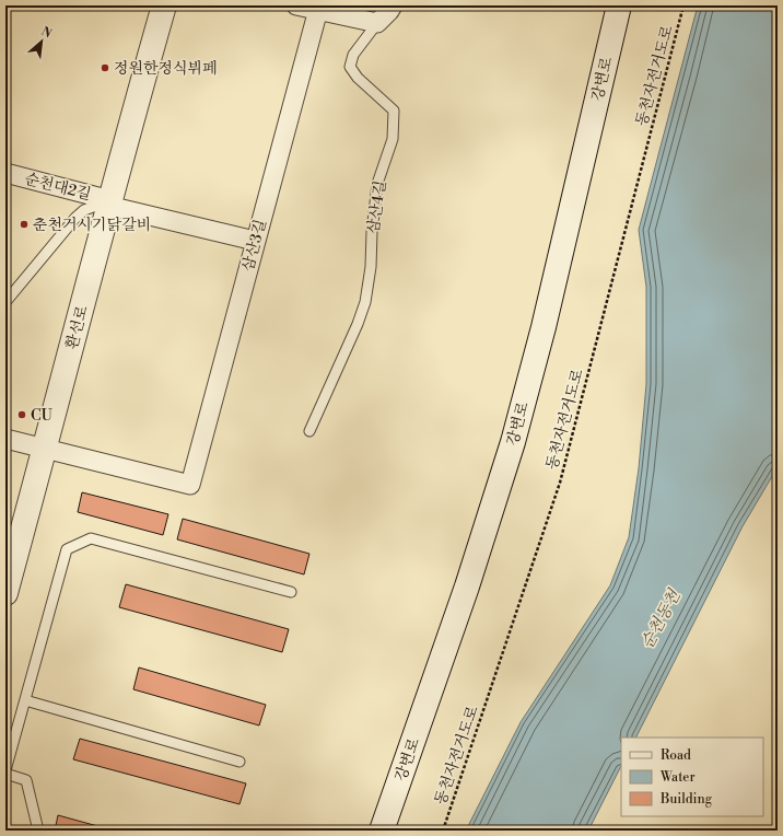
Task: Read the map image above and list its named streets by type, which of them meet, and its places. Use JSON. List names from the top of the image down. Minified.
{"streets":{"main road":["강변로","환선로"],"street":["순천대2길","삼산4길","삼산3길"],"path":["동천자전거도로"]},"crossings":[["순천대2길","환선로"],["삼산3길","환선로"]],"water":["순천동천"],"places":["정원한정식뷔페","춘천거시기닭갈비","CU"],"legend":["Road","Water","Building"],"north":"top right"}
